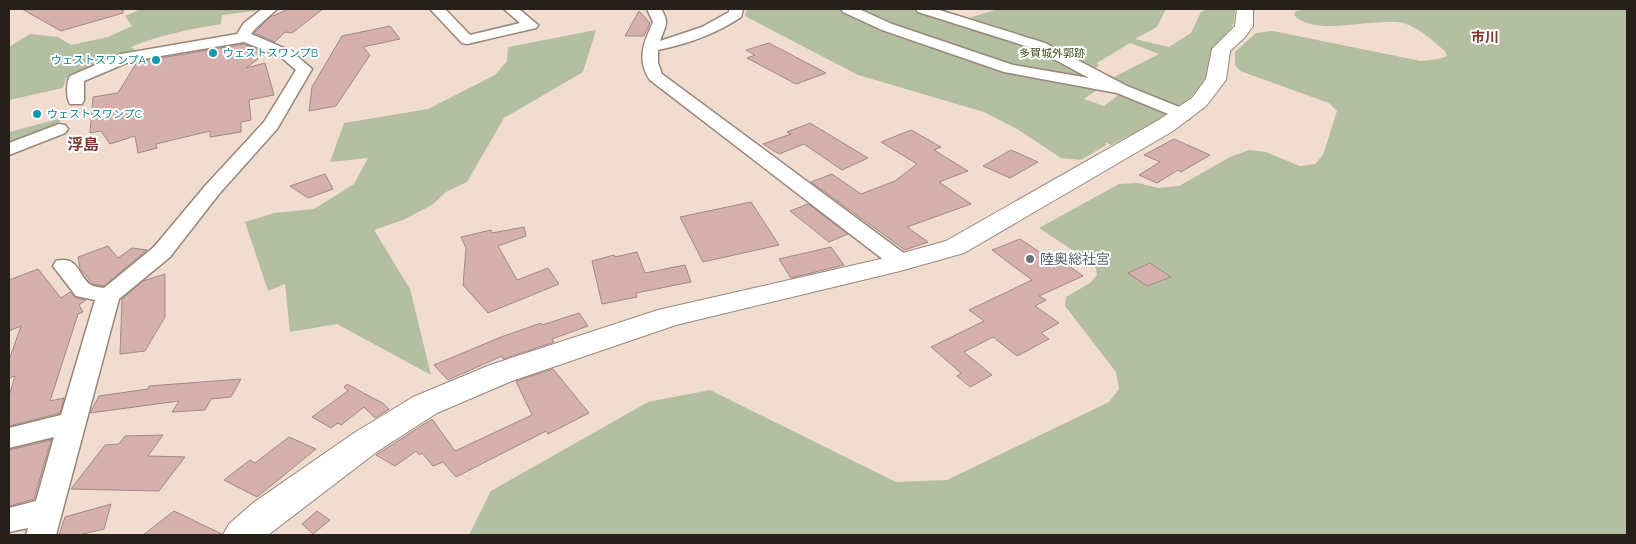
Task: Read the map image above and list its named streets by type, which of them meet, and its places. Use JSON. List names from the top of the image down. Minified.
{"districts":["市川","浮島"],"parks":["多賀城外郭跡"],"places":["ウェストスワンプB","ウェストスワンプA","ウェストスワンプC","陸奥総社宮"]}
